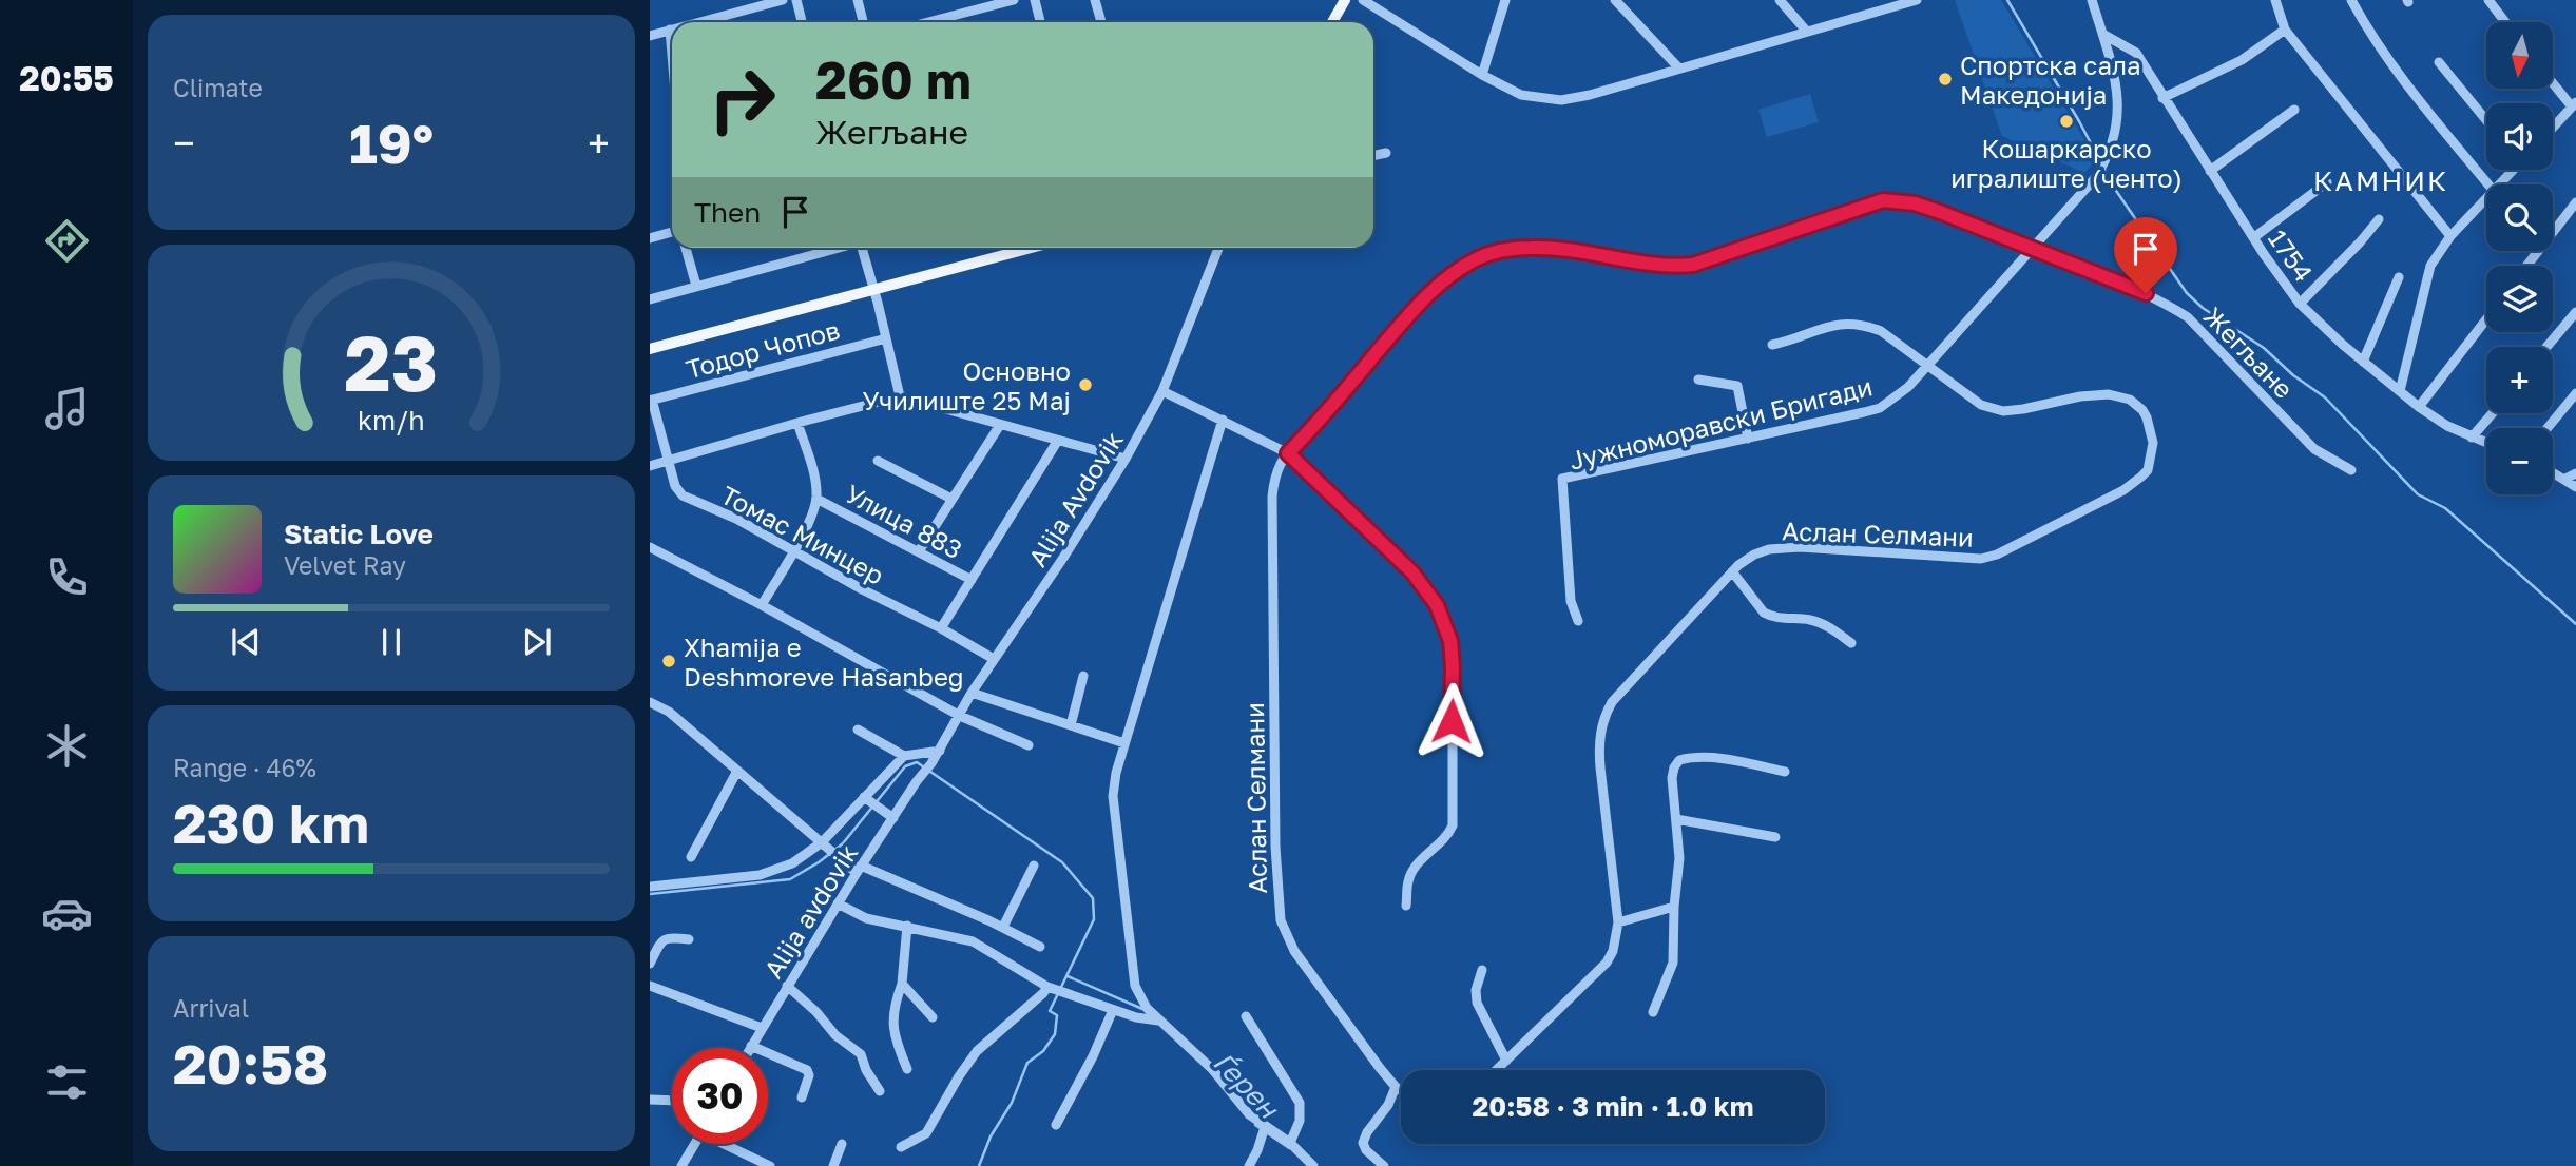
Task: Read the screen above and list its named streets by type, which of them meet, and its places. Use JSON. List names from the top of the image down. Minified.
{"streets":{"street":["1754","Тодор Чопов","Жегљане","Јужноморавски Бригади","Alija Avdovik","Улица 883","Аслан Селмани","Томас Минцер","Alija avdovik"]},"crossings":[["1754","Јужноморавски Бригади"],["Тодор Чопов","Томас Минцер"],["Жегљане","Јужноморавски Бригади"],["Жегљане","Аслан Селмани"],["Јужноморавски Бригади","Аслан Селмани"],["Alija Avdovik","Томас Минцер"],["Alija Avdovik","Alija avdovik"]],"districts":["КАМНИК"],"water":["Ѓерен"],"places":["Спортска сала Македонија","Кошаркарско игралиште (ченто)","Основно Училиште 25 Мај","Xhamija e Deshmoreve Hasanbeg"],"north":"bottom","page":{"tabs":"20:55","tile":["Climate",["Range · 46%","230 km"],["Arrival","20:58"]],"map_buttons":["+","−"],"turn":["260 m","Жегљане"],"heat":["−","19°","+"],"then":"Then","song":["Static Love","Velvet Ray"],"limit":"30","trip":"20:58 · 3 min · 1.0 km","gauge":["23","km/h"]}}
